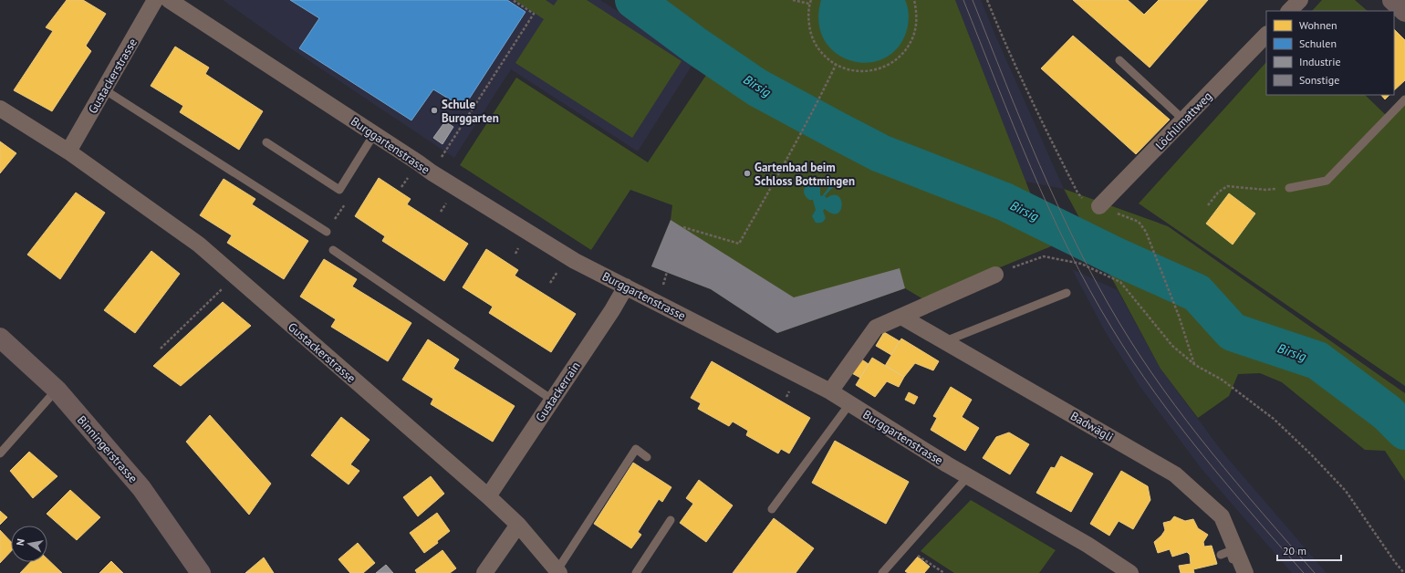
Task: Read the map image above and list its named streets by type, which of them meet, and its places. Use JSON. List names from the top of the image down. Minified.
{"streets":{"main road":["Binningerstrasse"],"street":["Gustackerstrasse","Löchlimattweg","Burggartenstrasse","Gustackerrain","Badwägli"]},"crossings":[["Gustackerstrasse","Gustackerrain"],["Burggartenstrasse","Gustackerrain"]],"water":["Birsig"],"places":["Schule Burggarten","Gartenbad beim Schloss Bottmingen"],"legend":["Wohnen","Schulen","Industrie","Sonstige"],"scale_bar":"20 m","north":"left"}
